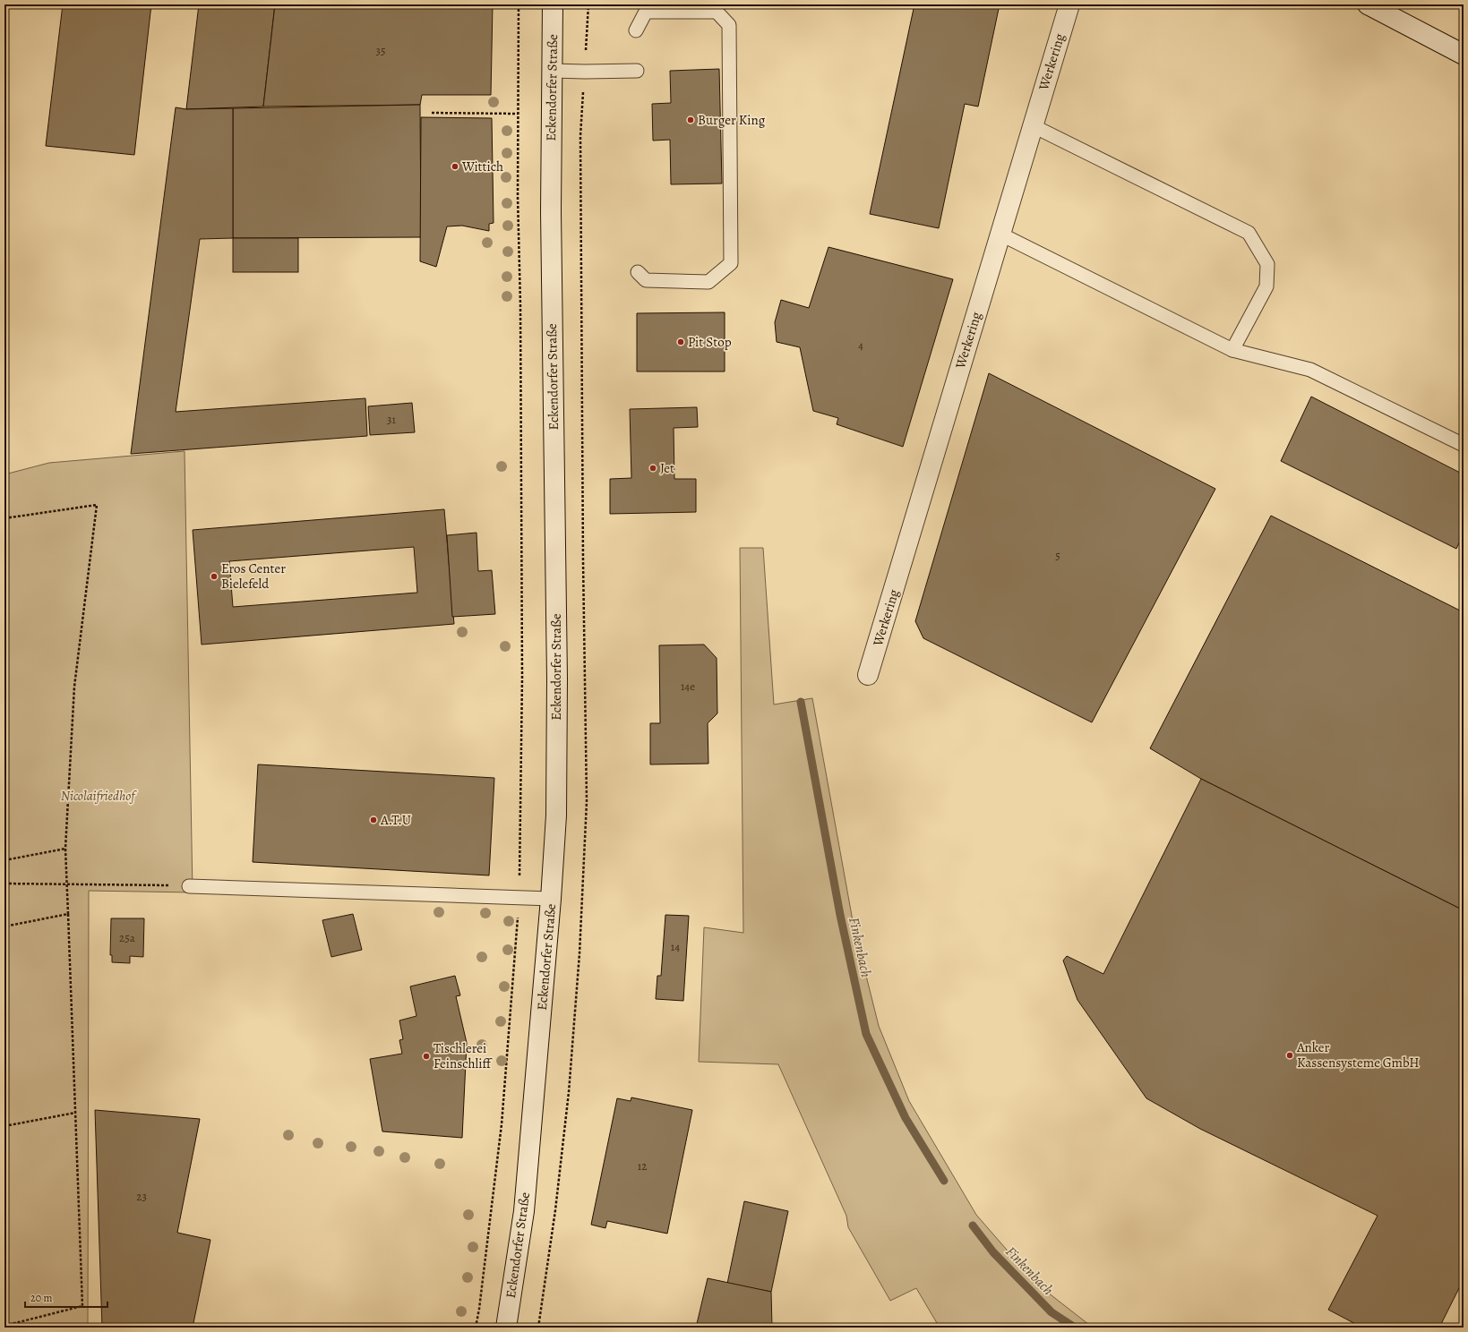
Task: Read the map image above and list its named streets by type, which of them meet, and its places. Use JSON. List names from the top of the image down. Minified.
{"streets":{"main road":["Werkering","Eckendorfer Straße"]},"water":["Finkenbach"],"parks":["Nicolaifriedhof"],"places":["Burger King","Wittich","Pit Stop","Jet","Eros Center Bielefeld","A.T.U","Anker Kassensysteme GmbH","Tischlerei Feinschliff"],"house_numbers":["35","4","31","5","14e","25a","14","12","23"],"scale_bar":"20 m"}
